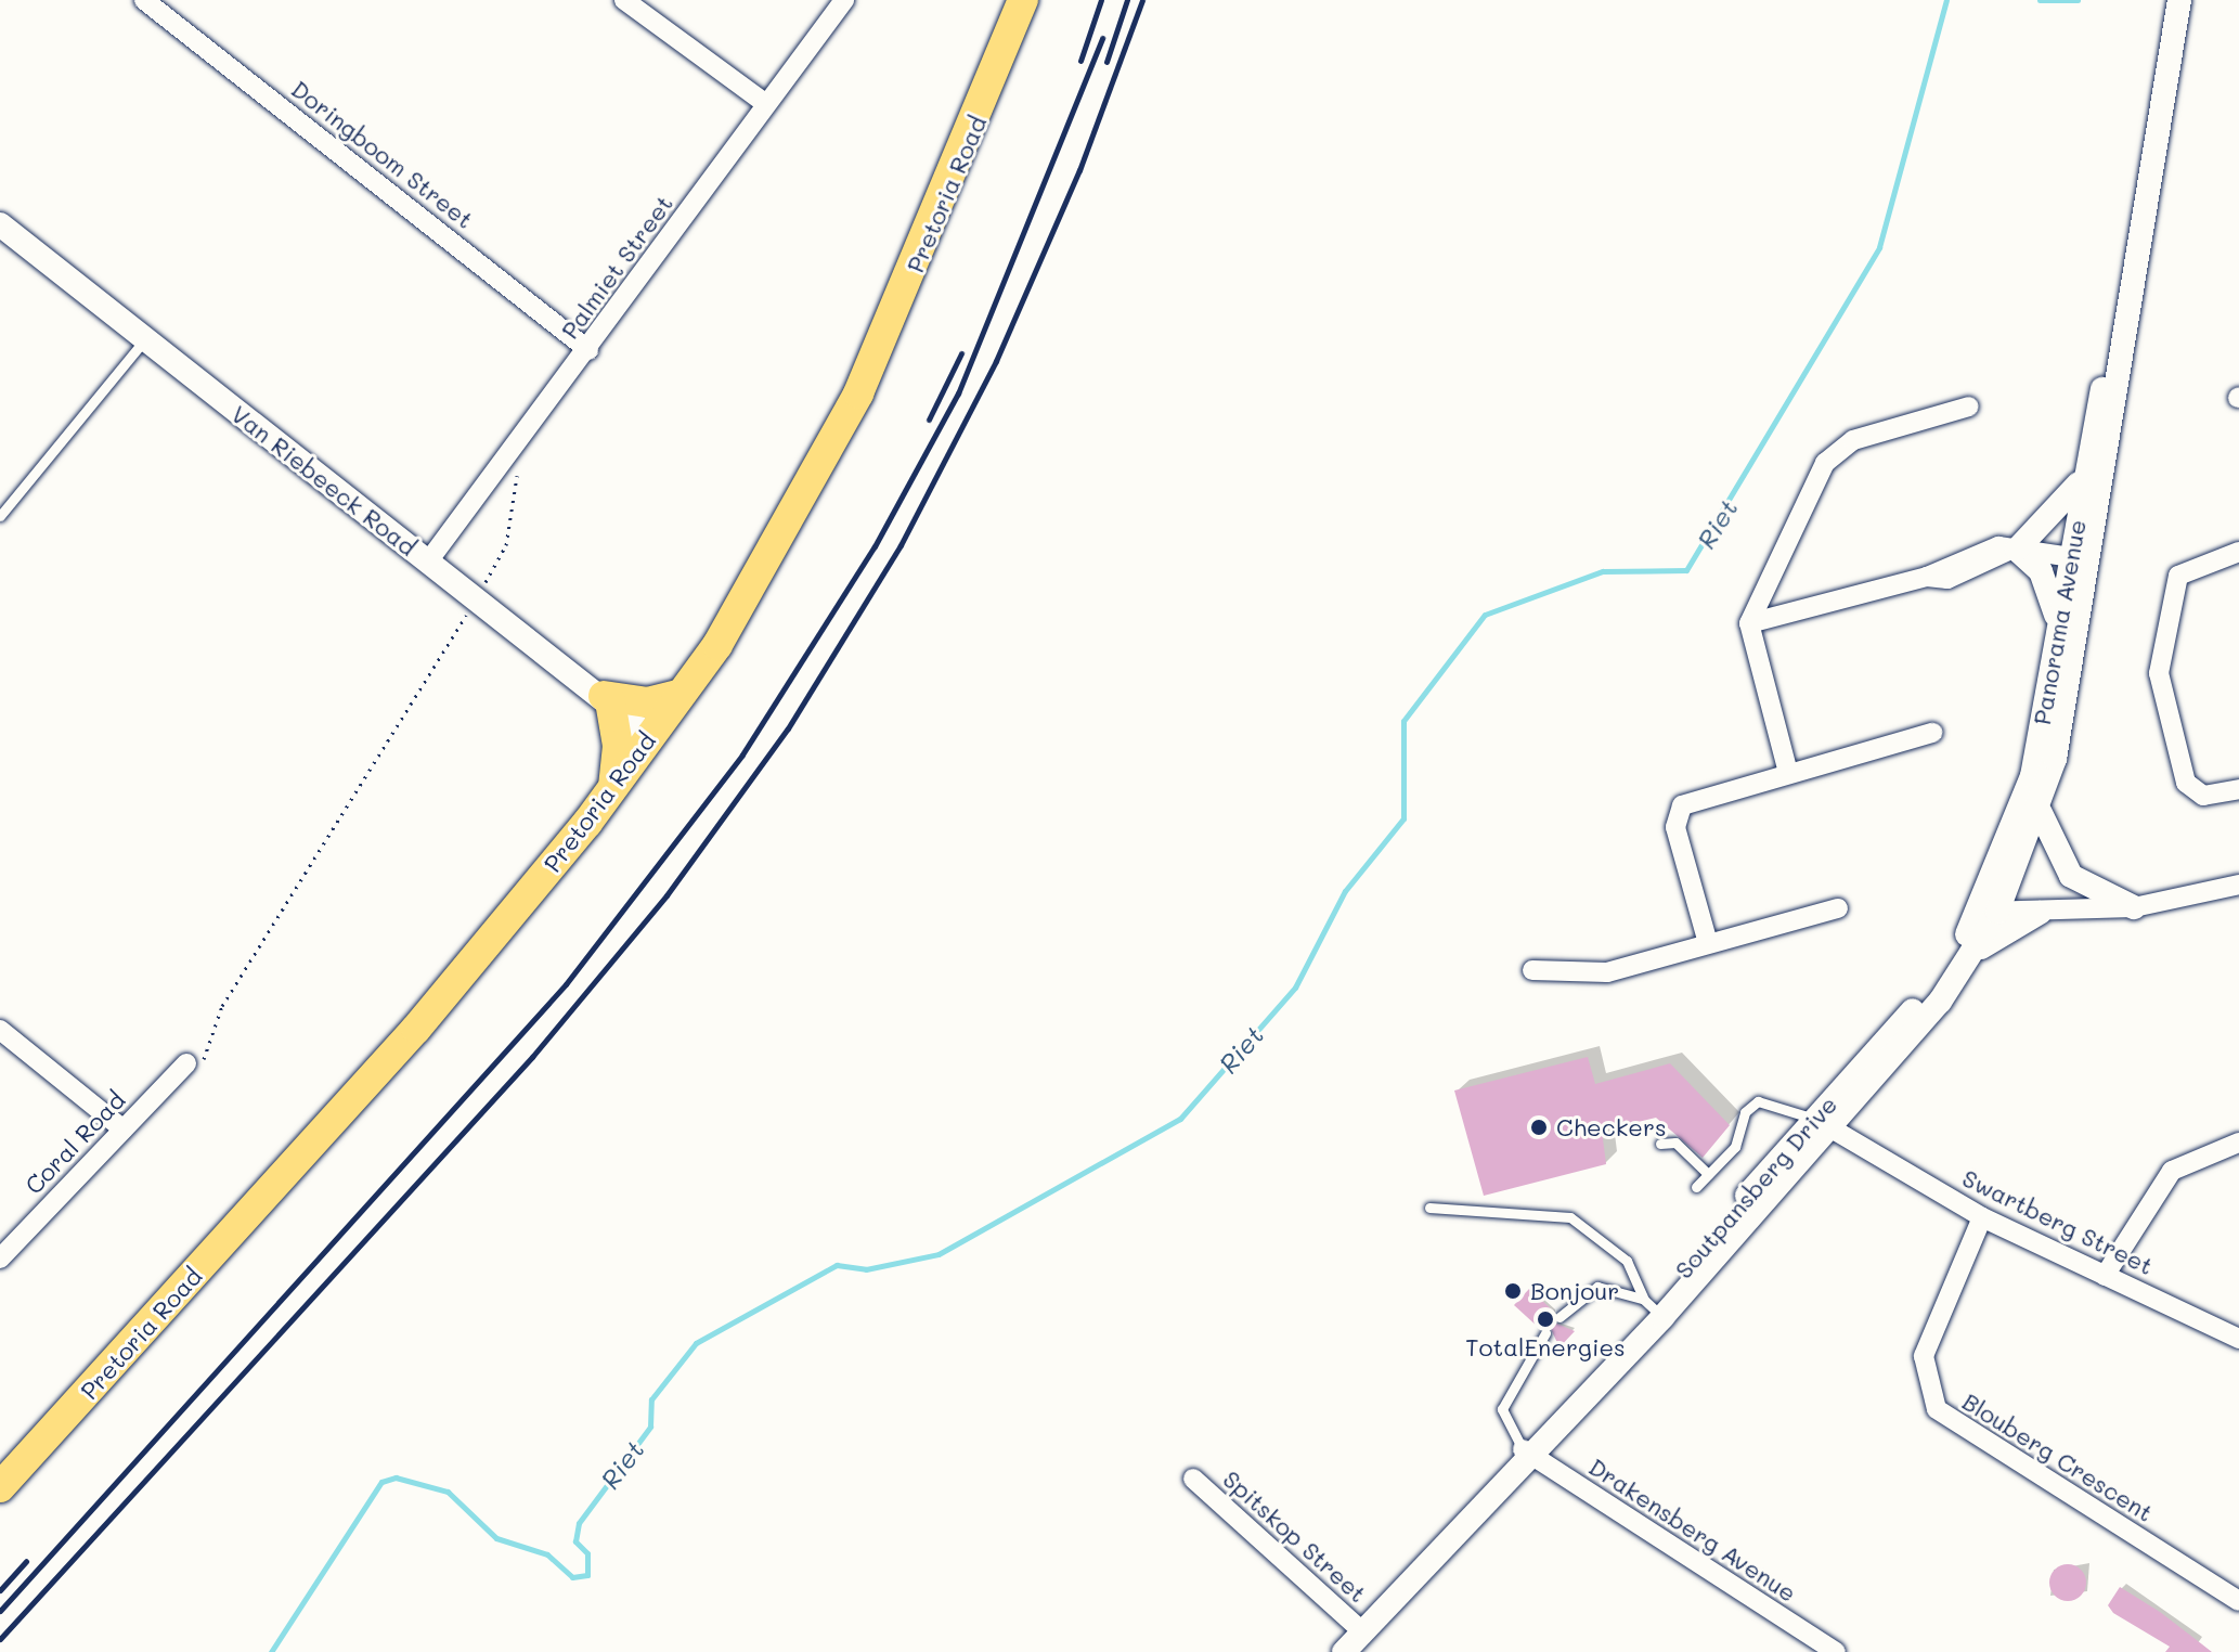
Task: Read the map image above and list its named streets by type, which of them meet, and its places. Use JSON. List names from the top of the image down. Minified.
{"streets":{"main road":["Pretoria Road"],"street":["Doringboom Street","Palmiet Street","Van Riebeeck Road","Panorama Avenue","Coral Road","Soutpansberg Drive","Swartberg Street","Blouberg Crescent","Drakensberg Avenue","Spitskop Street"]},"crossings":[["Doringboom Street","Palmiet Street"],["Pretoria Road","Van Riebeeck Road"],["Palmiet Street","Van Riebeeck Road"],["Panorama Avenue","Soutpansberg Drive"],["Soutpansberg Drive","Swartberg Street"],["Soutpansberg Drive","Drakensberg Avenue"],["Soutpansberg Drive","Spitskop Street"],["Swartberg Street","Blouberg Crescent"]],"water":["Riet"],"places":["Checkers","Bonjour","TotalEnergies"]}
